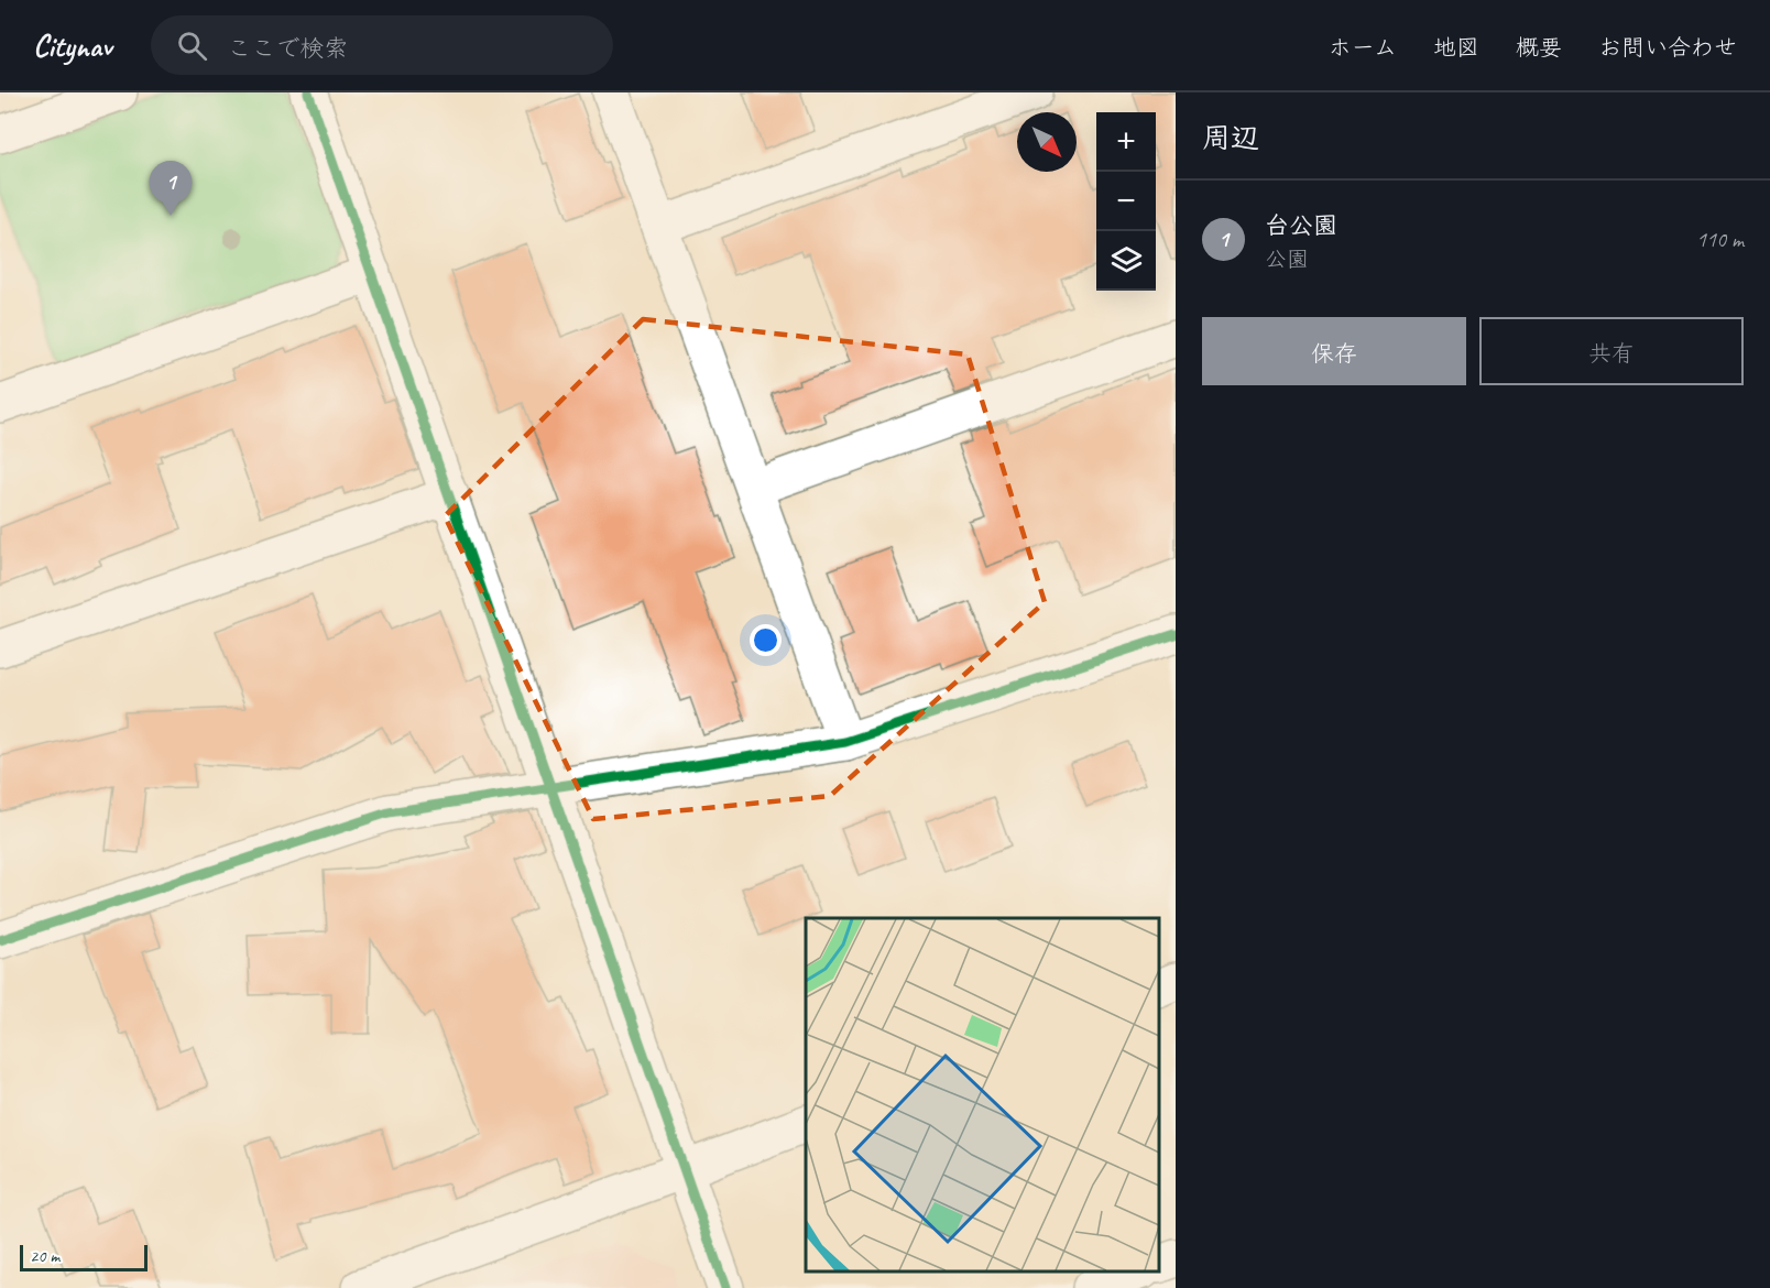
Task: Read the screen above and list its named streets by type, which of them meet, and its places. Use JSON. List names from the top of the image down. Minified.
{"scale_bar":"20 m","north":"bottom right","page":{"header":"Citynav","search":"ここで検索","nav":["ホーム","地図","概要","お問い合わせ"],"heading":"周辺","map_buttons":["+","−"],"pins":"1","list":[{"mark":"1","name":"台公園","note":"公園","value":"110 m"}],"buttons":["保存","共有"],"scale":"20 m"}}
